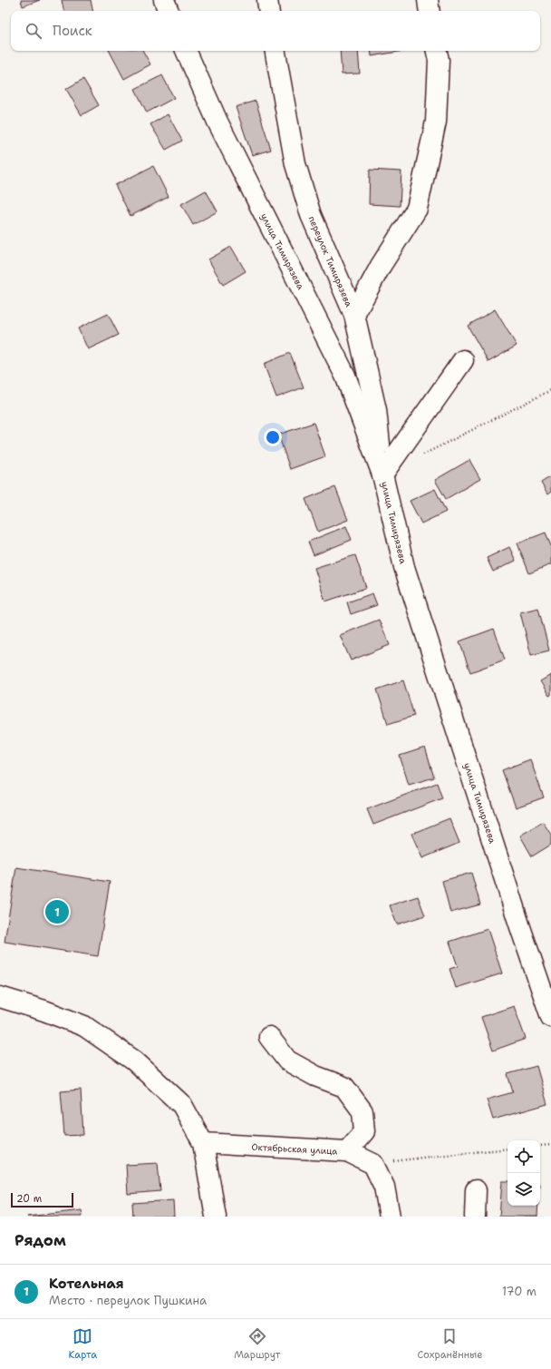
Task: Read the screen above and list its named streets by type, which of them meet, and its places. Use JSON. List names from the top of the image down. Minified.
{"streets":{"street":["улица Тимирязева","переулок Тимирязева","Октябрьская улица"]},"crossings":[["улица Тимирязева","переулок Тимирязева"]],"scale_bar":"20 m","page":{"search":"Поиск","pins":"1","scale":"20 m","heading":"Рядом","list":[{"mark":"1","name":"Котельная","note":"Место · переулок Пушкина","value":"170 m"}],"nav":["Карта","Маршрут","Сохранённые"]}}
